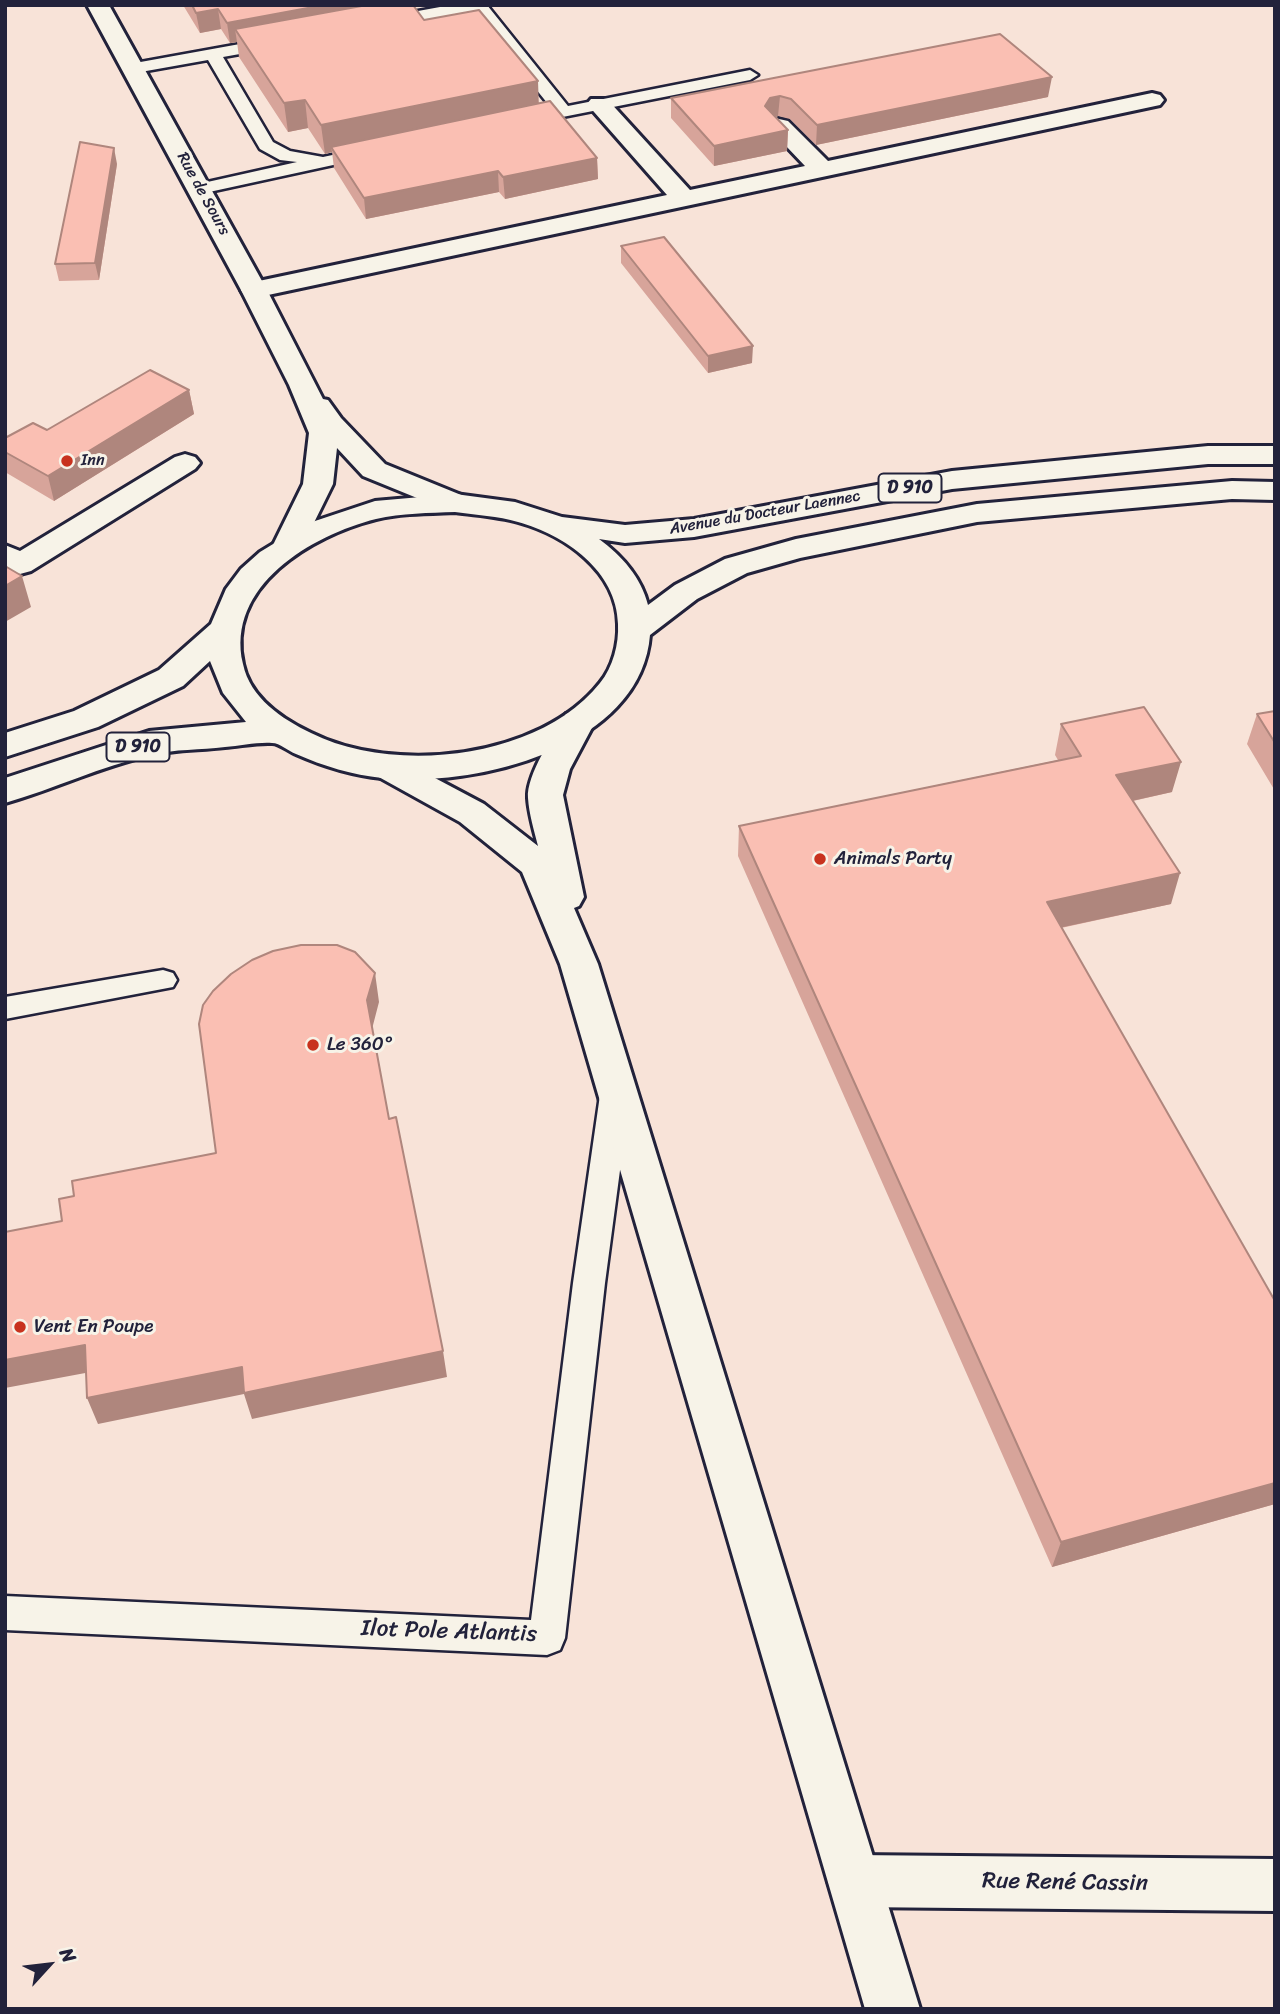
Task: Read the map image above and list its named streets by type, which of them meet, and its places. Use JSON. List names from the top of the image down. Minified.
{"streets":{"main road":["Rue de Sours","D 910","Avenue du Docteur Laennec","Rue René Cassin"],"lane":["Ilot Pole Atlantis"]},"places":["Inn","Animals Party","Le 360°","Vent En Poupe"],"north":"top right"}
